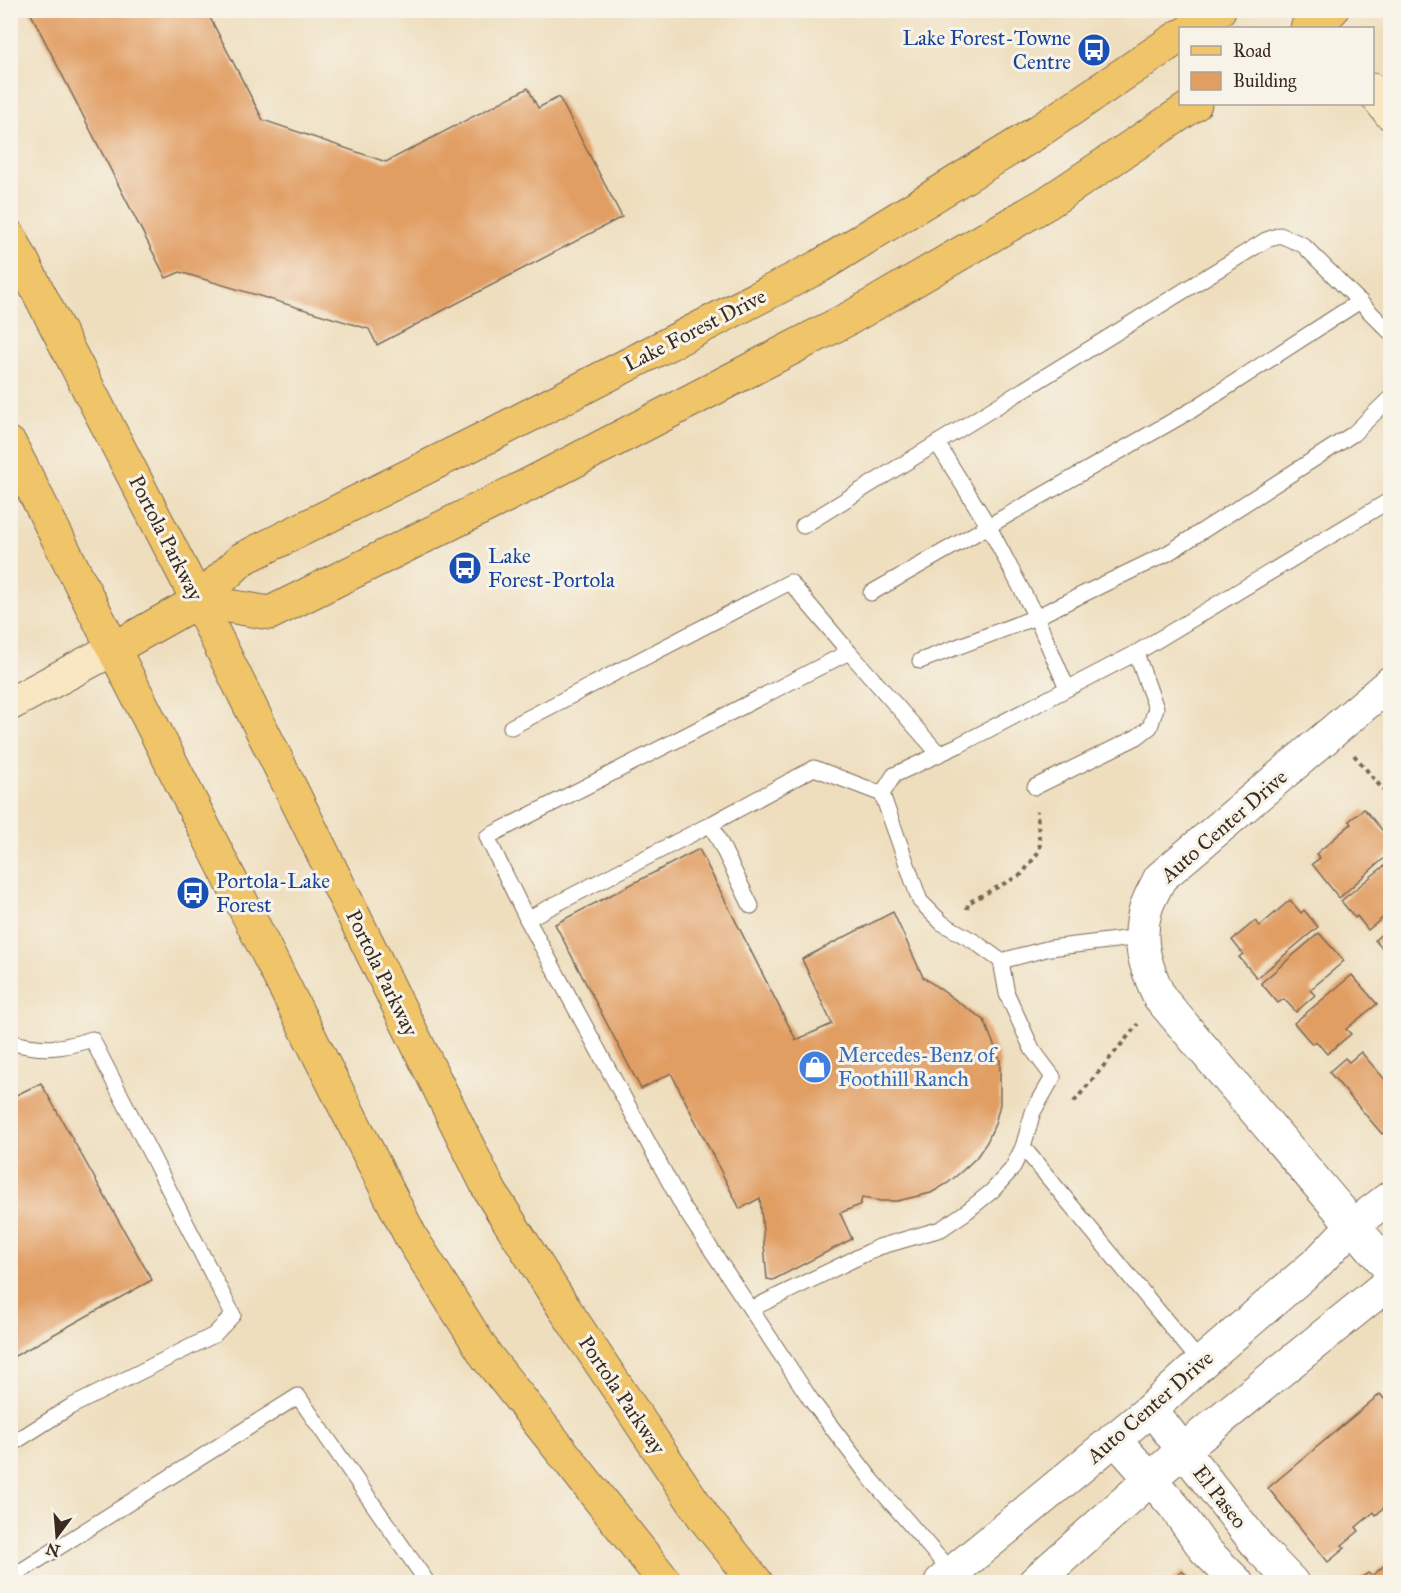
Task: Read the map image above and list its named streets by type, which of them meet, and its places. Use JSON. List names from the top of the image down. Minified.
{"streets":{"main road":["Lake Forest Drive","Portola Parkway"],"street":["Auto Center Drive","El Paseo"]},"crossings":[["Lake Forest Drive","Portola Parkway"],["Auto Center Drive","El Paseo"]],"places":{"bus stop":["Lake Forest-Towne Centre","Lake Forest-Portola","Portola-Lake Forest"],"shop":["Mercedes-Benz of Foothill Ranch"]},"legend":["Road","Building"],"north":"bottom"}
